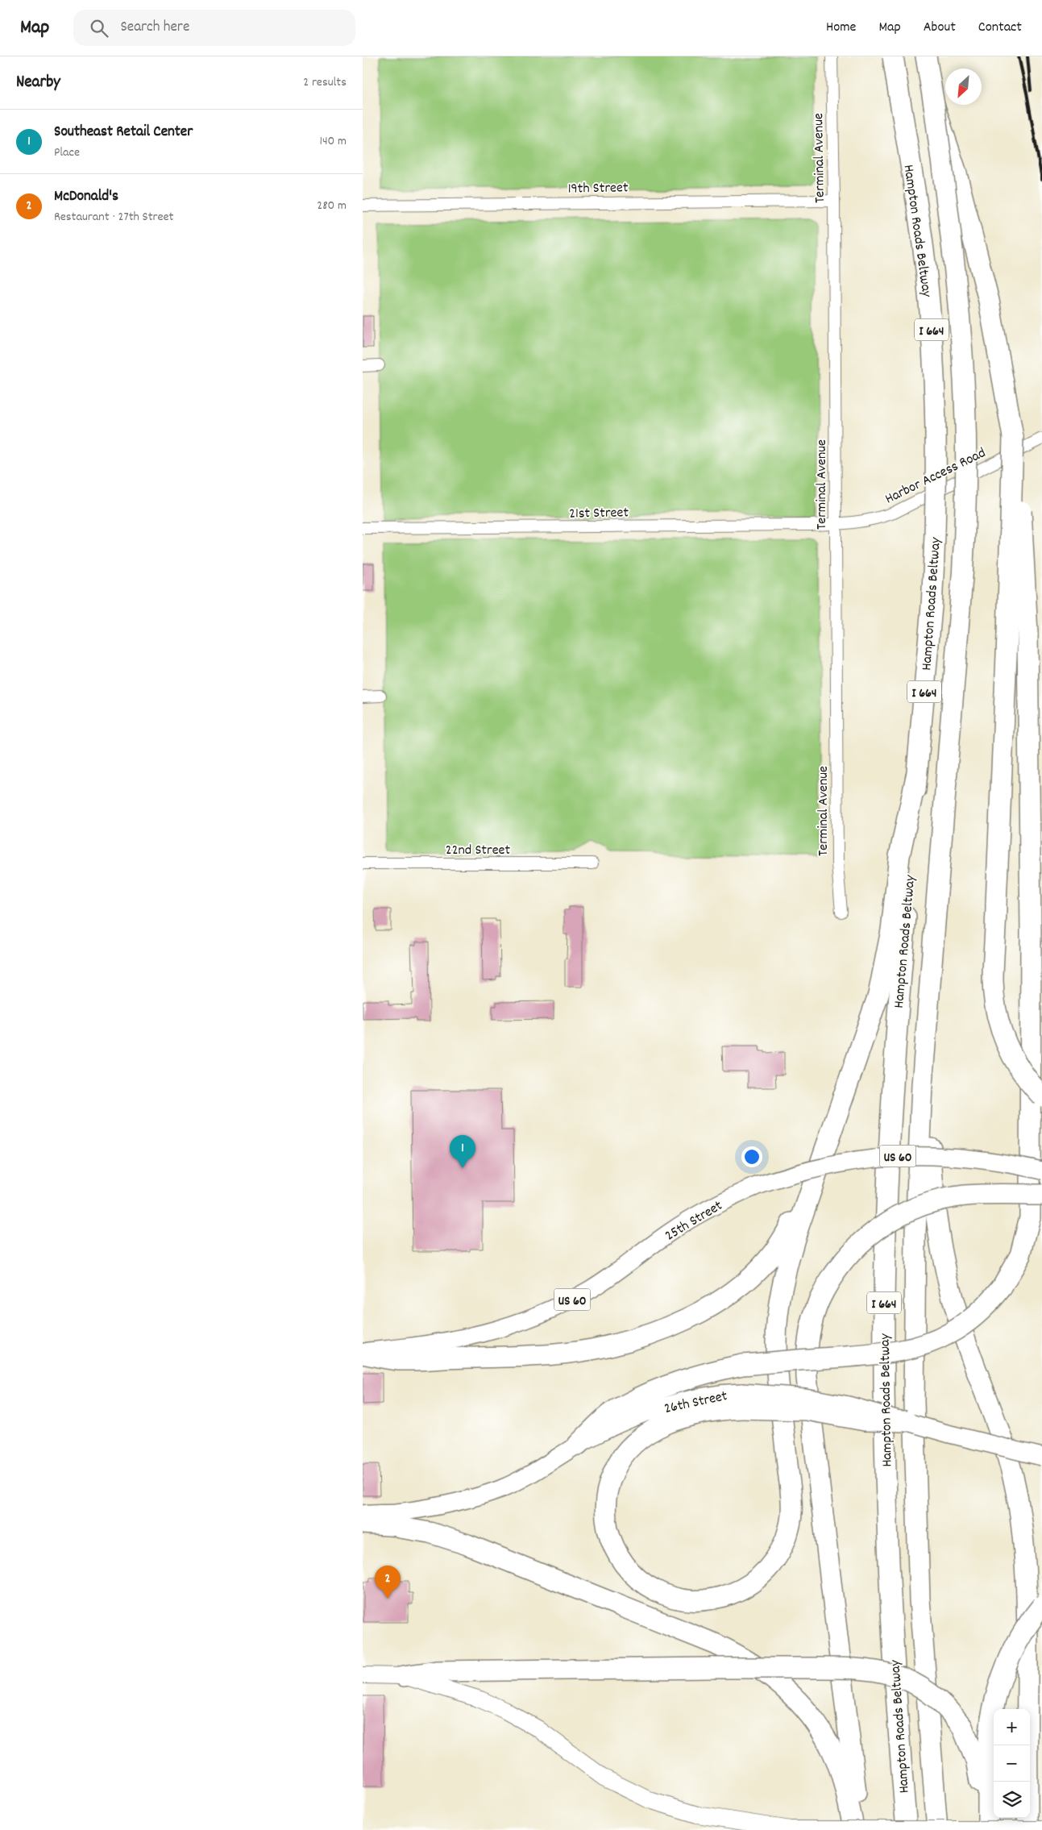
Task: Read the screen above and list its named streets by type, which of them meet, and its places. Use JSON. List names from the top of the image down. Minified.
{"streets":{"highway":["Hampton Roads Beltway","I 664"],"main road":["US 60","25th Street","26th Street"],"street":["Terminal Avenue","19th Street","Harbor Access Road","21st Street","22nd Street"]},"crossings":[["Terminal Avenue","19th Street"],["Terminal Avenue","Harbor Access Road"],["Terminal Avenue","21st Street"],["Harbor Access Road","21st Street"]],"north":"bottom left","page":{"header":"Map","search":"Search here","nav":["Home","Map","About","Contact"],"heading":["Nearby","2 results"],"list":[{"mark":"1","name":"Southeast Retail Center","note":"Place","value":"140 m"},{"mark":"2","name":"McDonald's","note":"Restaurant · 27th Street","value":"280 m"}],"pins":["1","2"],"map_buttons":["+","−"]}}
